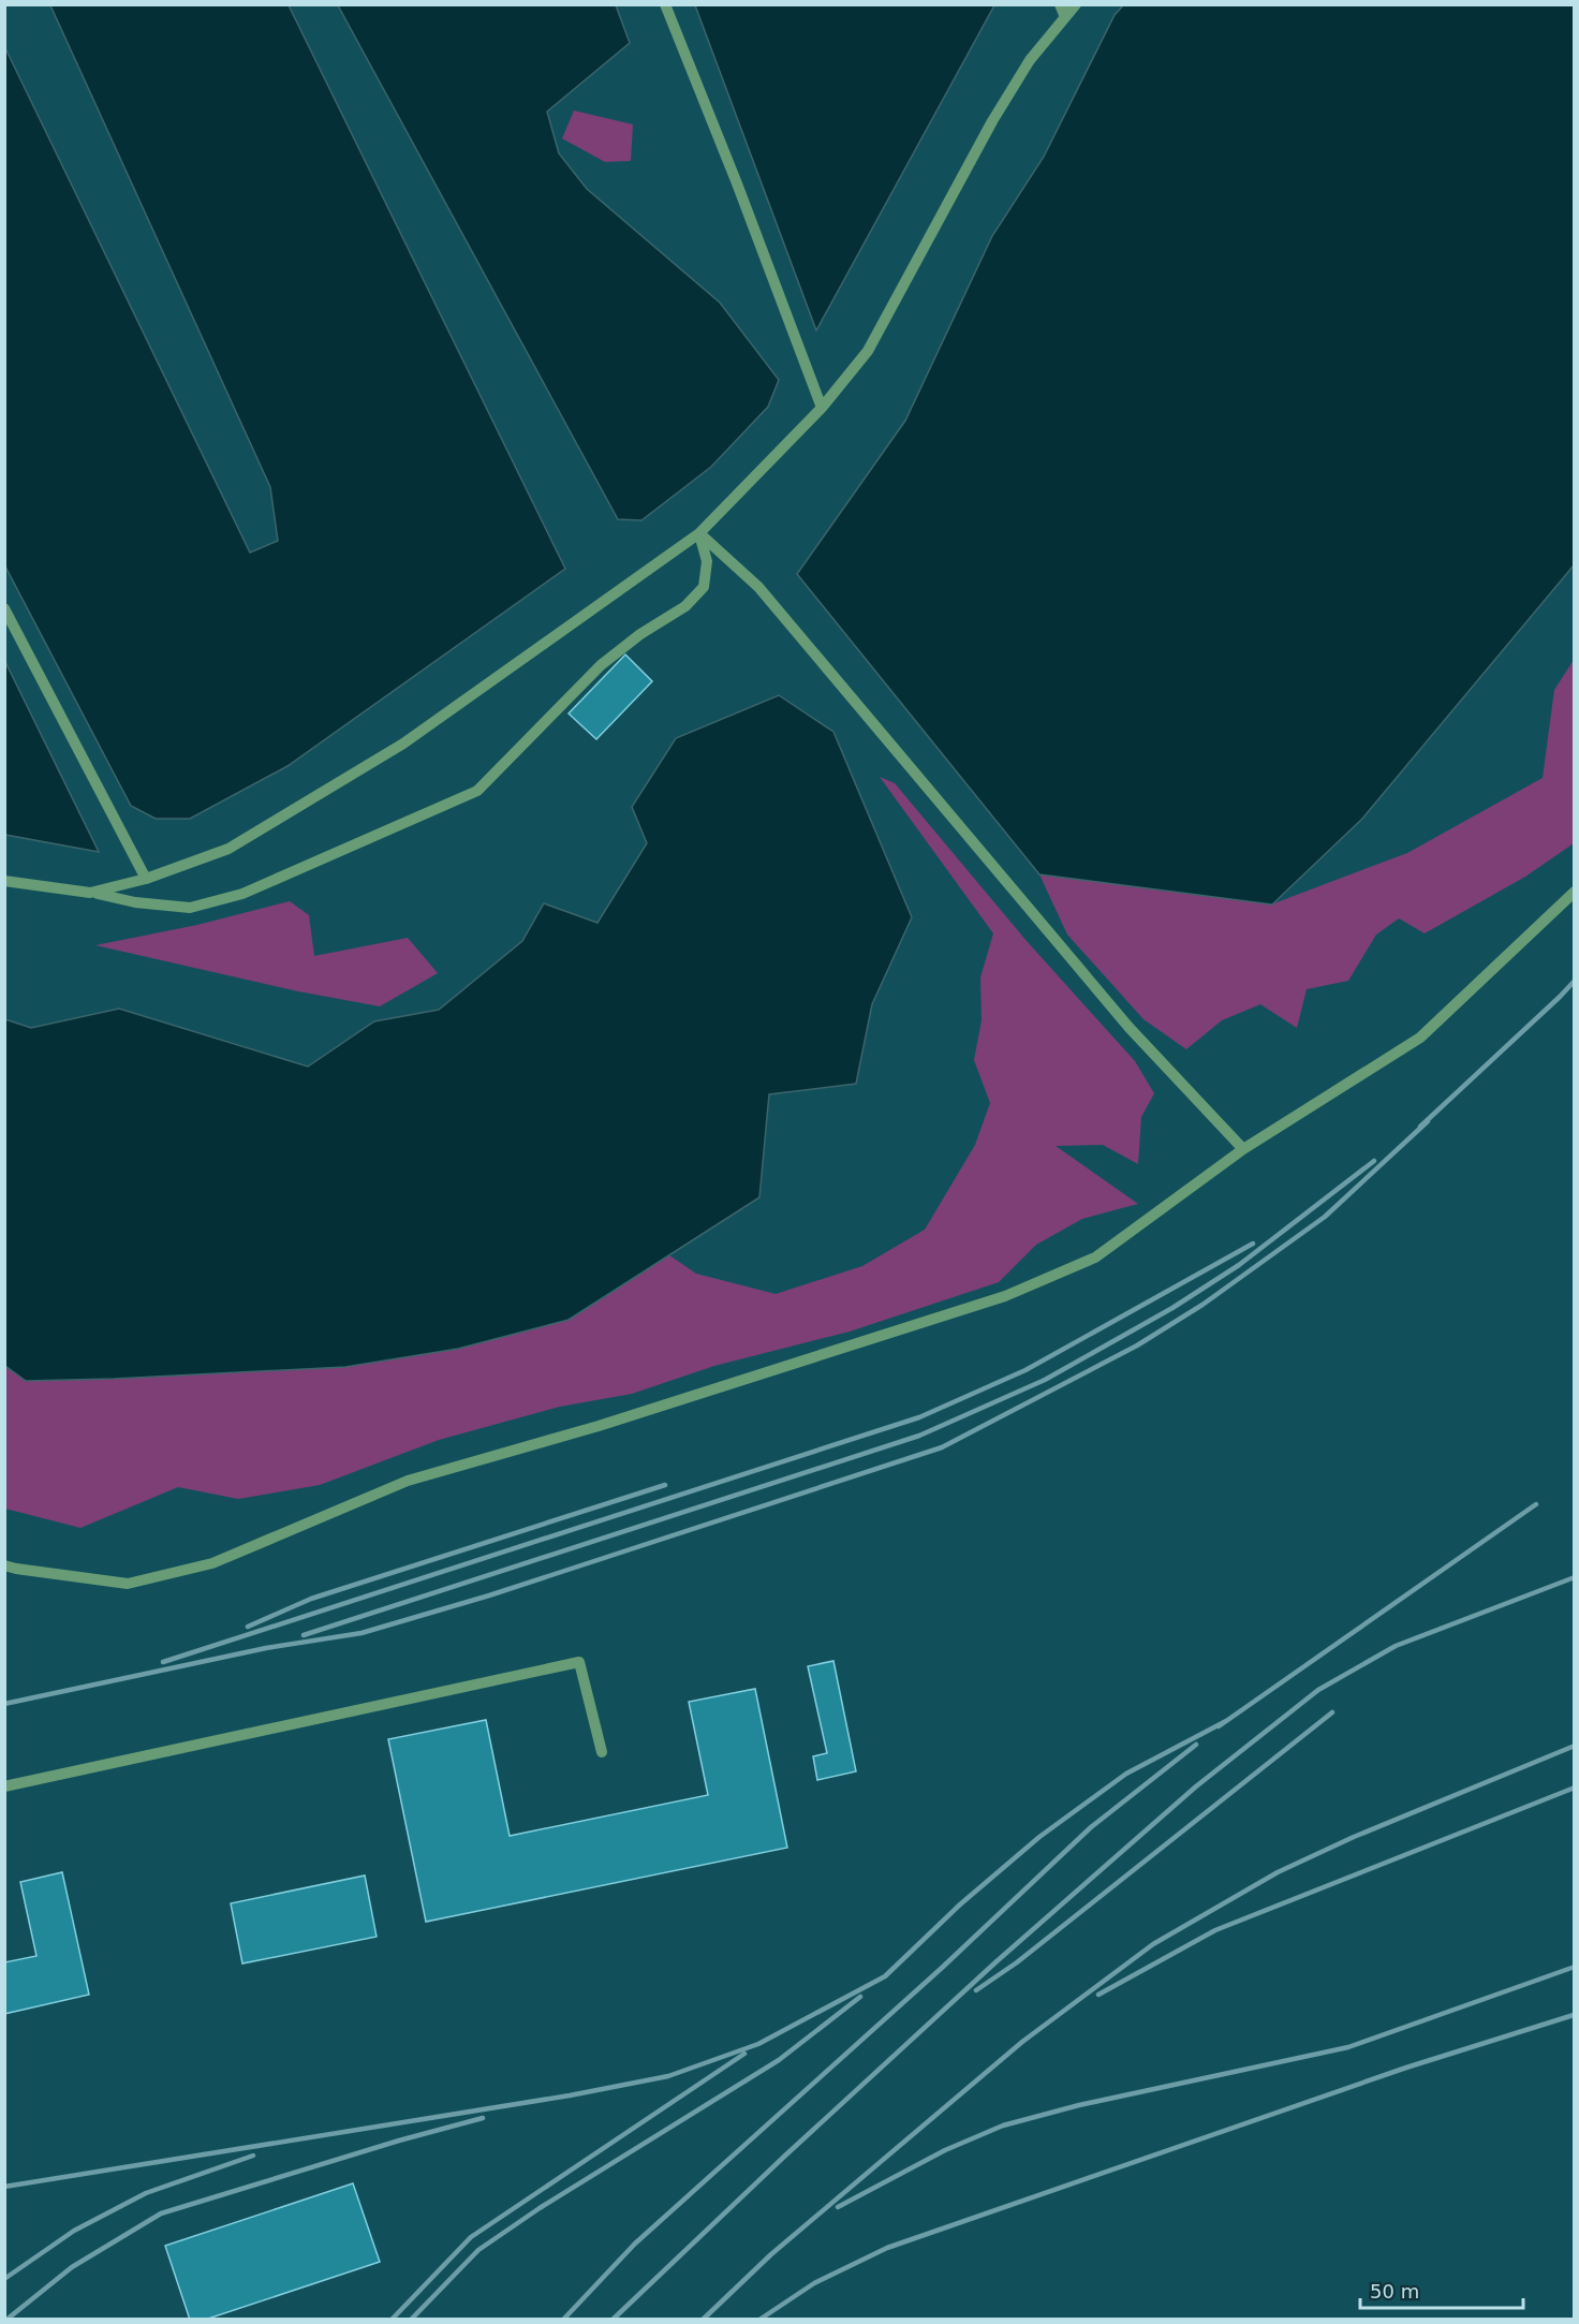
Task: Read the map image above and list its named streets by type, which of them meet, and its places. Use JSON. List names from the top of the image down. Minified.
{"scale_bar":"50 m"}
